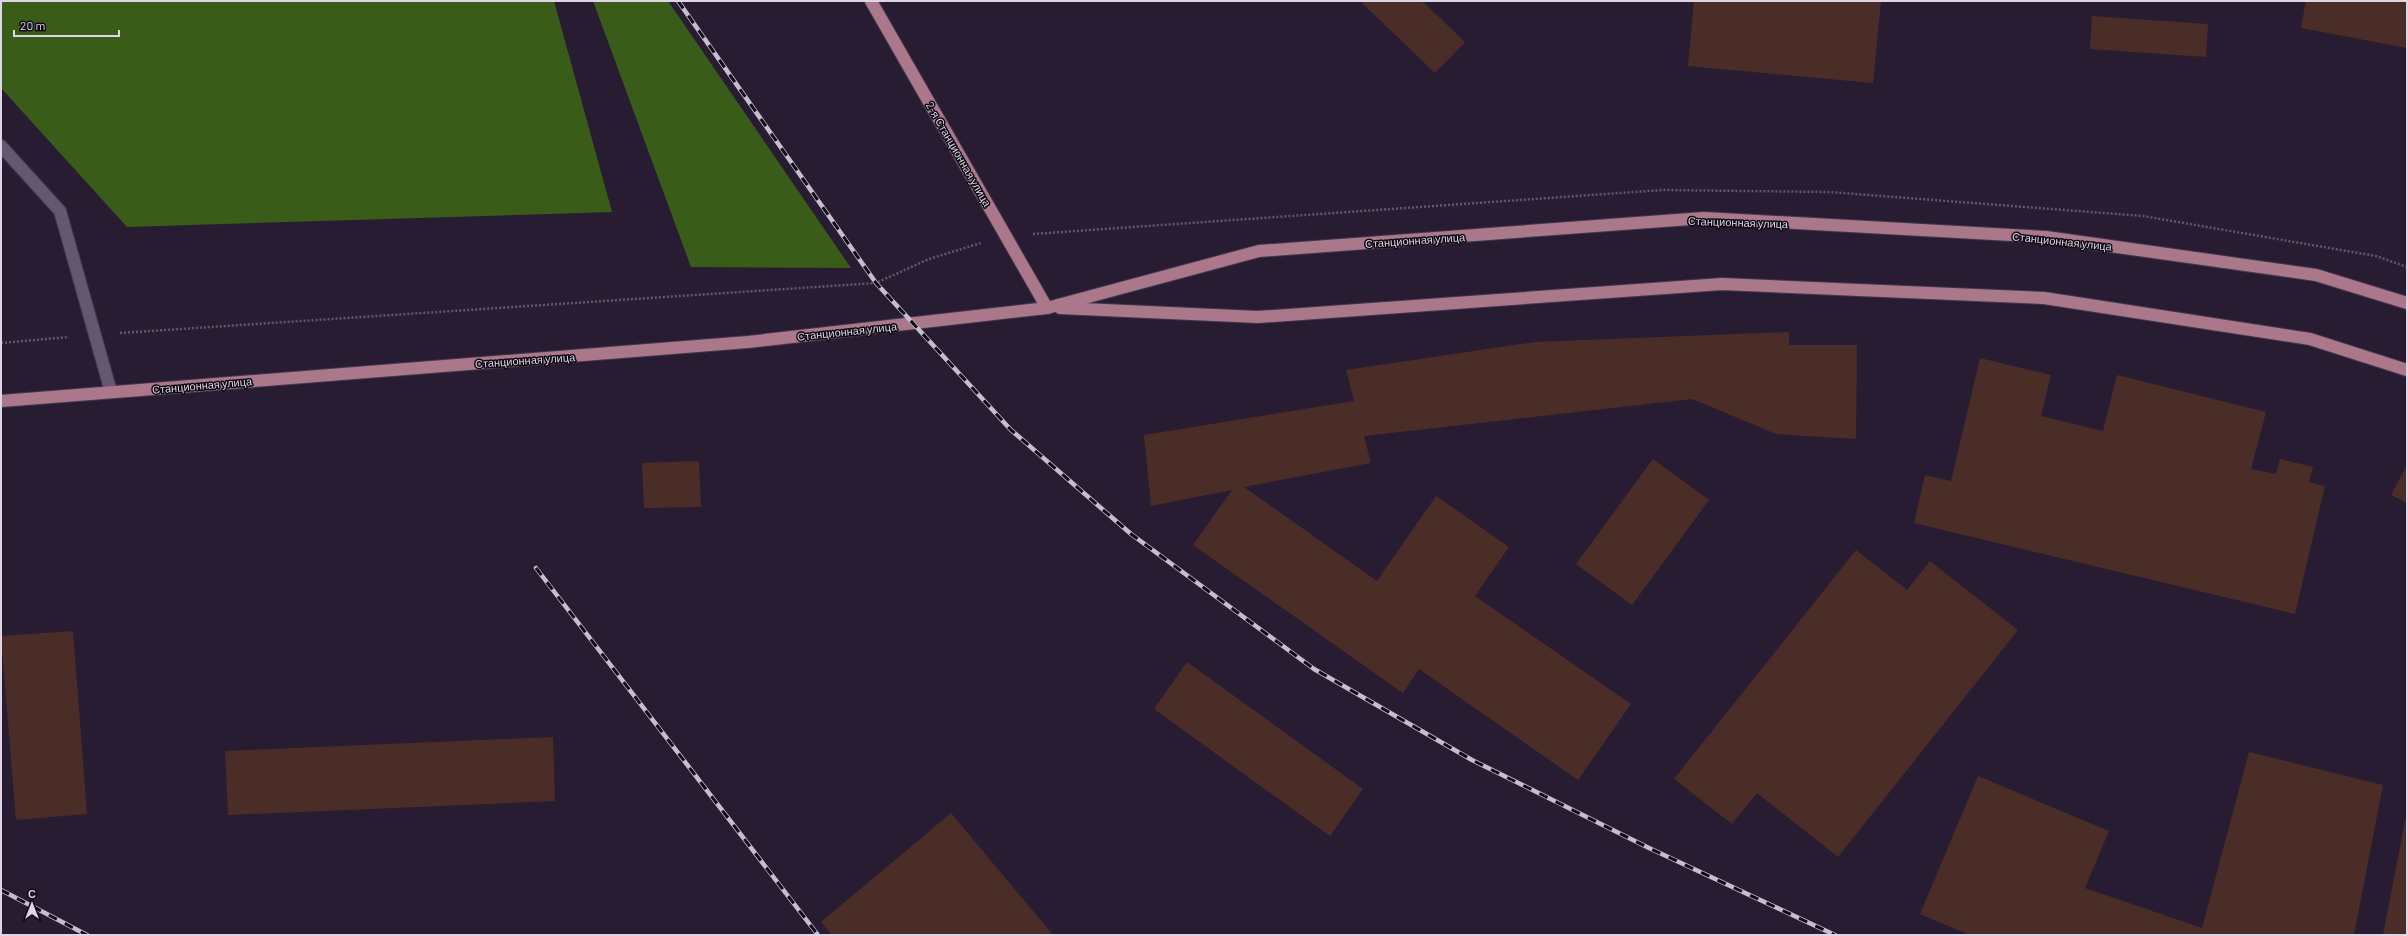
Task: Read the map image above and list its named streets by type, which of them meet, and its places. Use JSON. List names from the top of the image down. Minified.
{"streets":{"main road":["2-я Станционная улица","Станционная улица"]},"crossings":[["2-я Станционная улица","Станционная улица"]],"scale_bar":"20 m","north":"top"}
